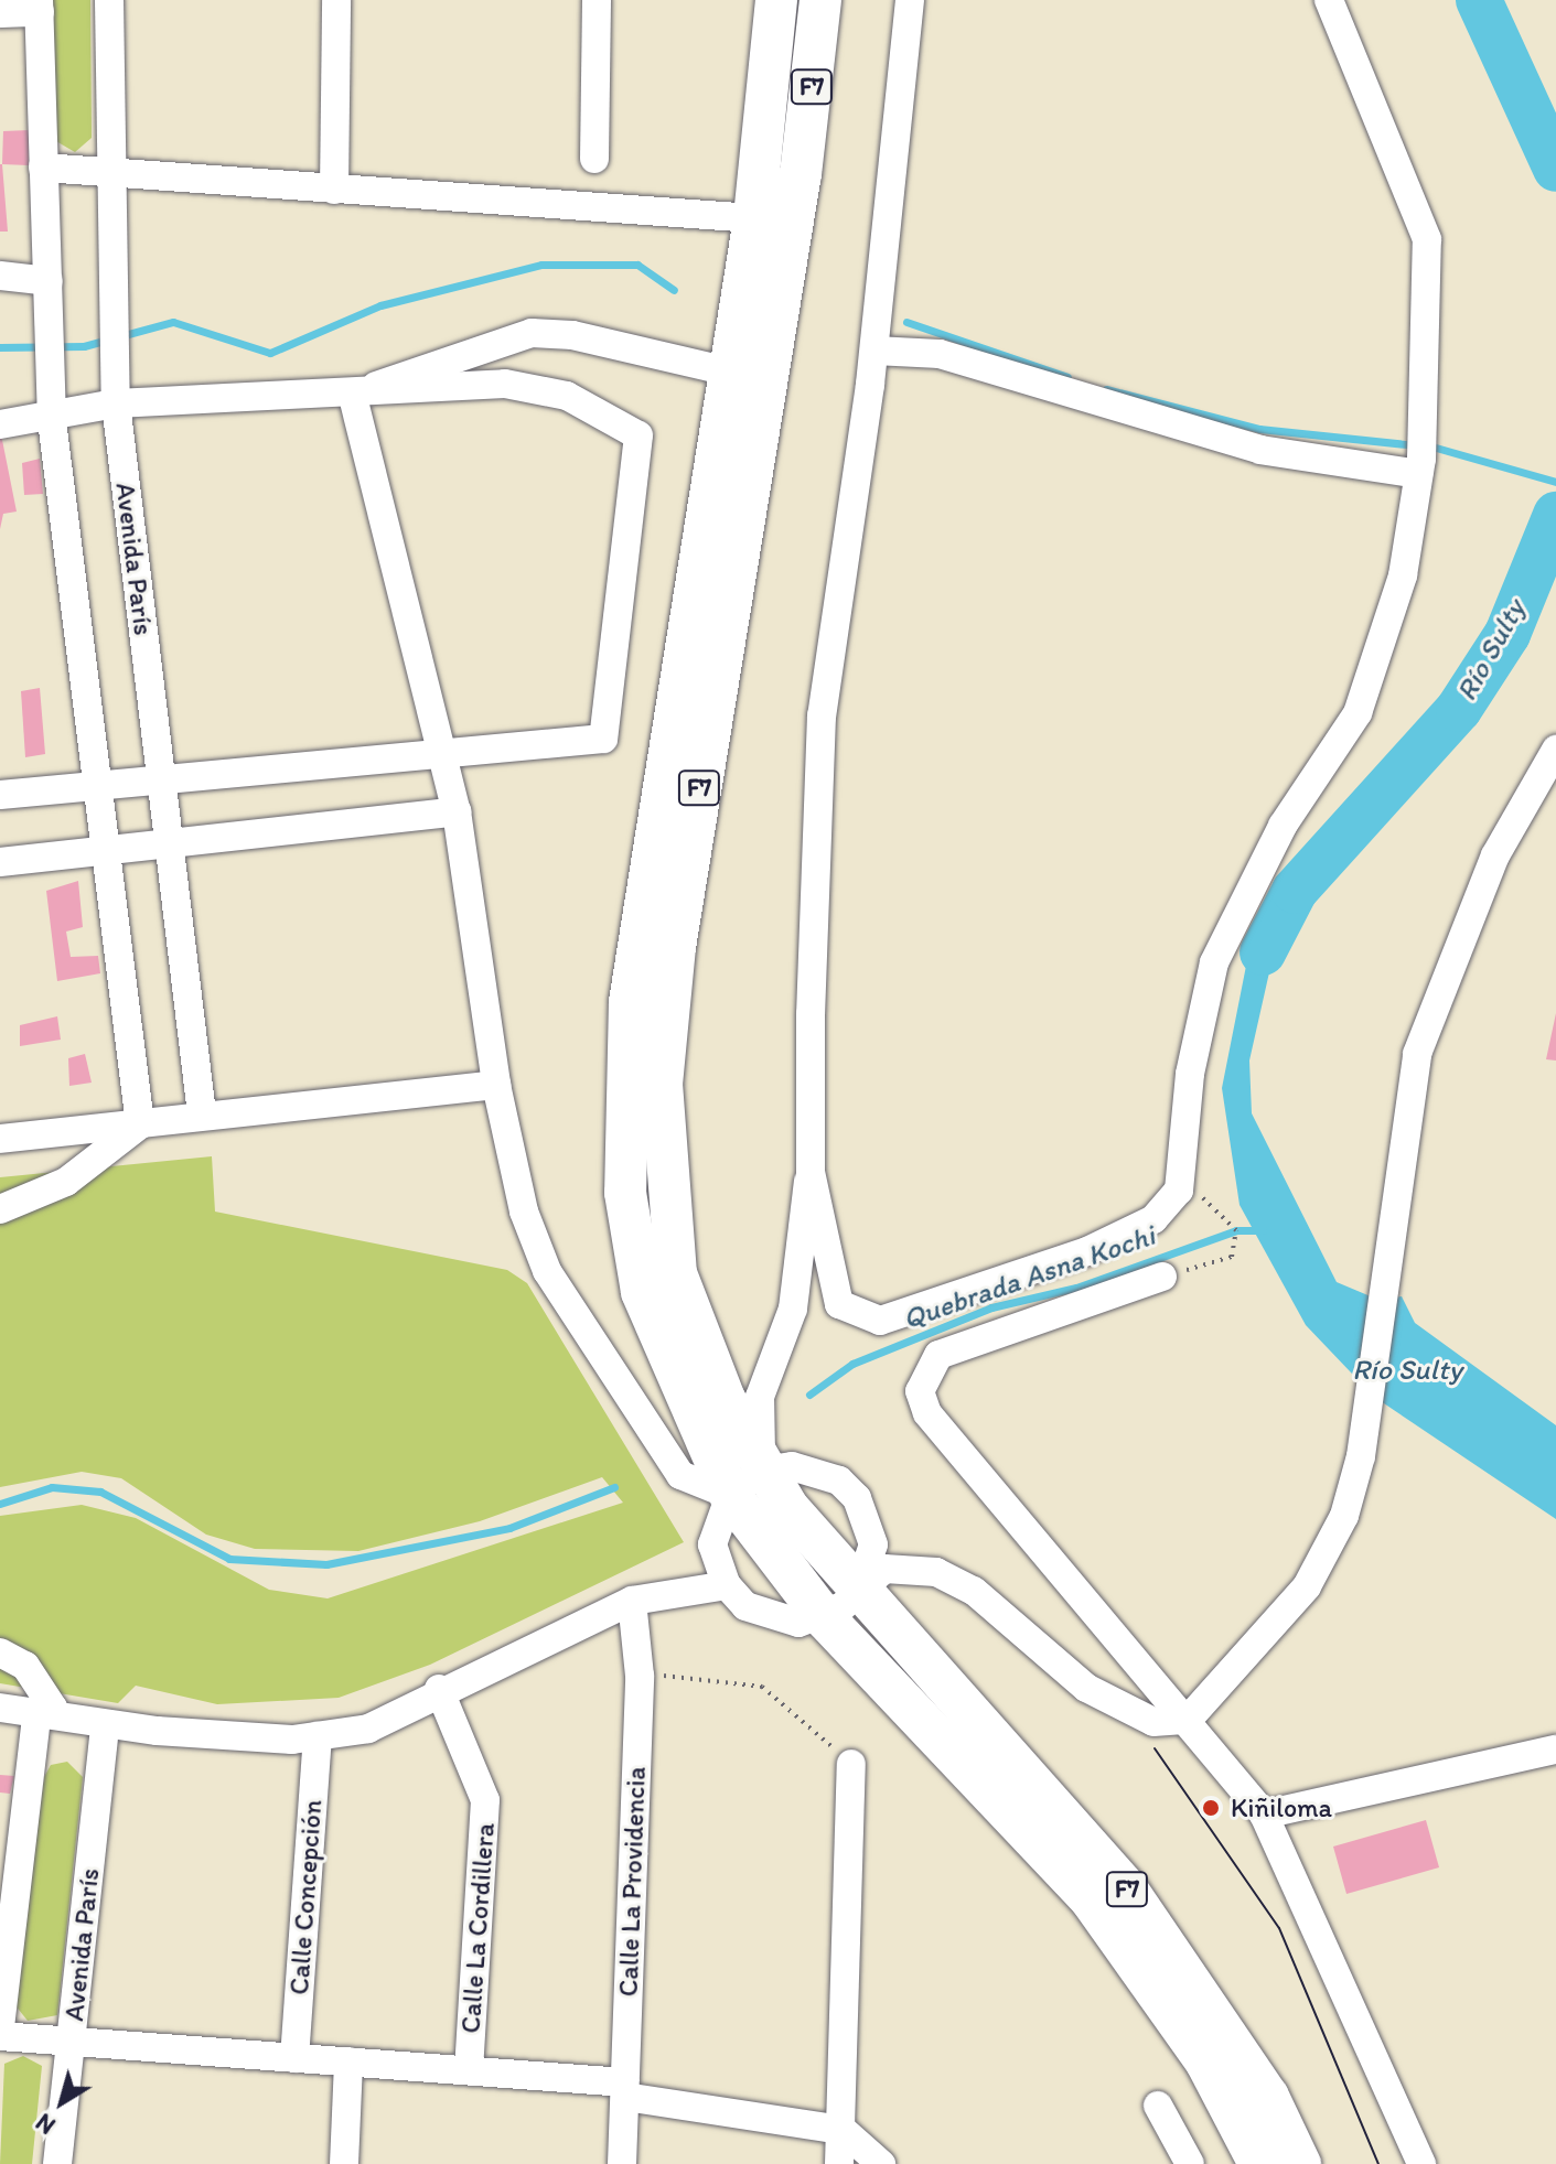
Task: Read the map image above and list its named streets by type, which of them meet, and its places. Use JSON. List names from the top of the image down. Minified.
{"streets":{"highway":["F7"],"street":["Avenida París","Calle La Providencia","Calle Concepción","Calle La Cordillera"]},"water":["Río Sulty","Quebrada Asna Kochi"],"places":["Kiñiloma"],"north":"bottom left"}
